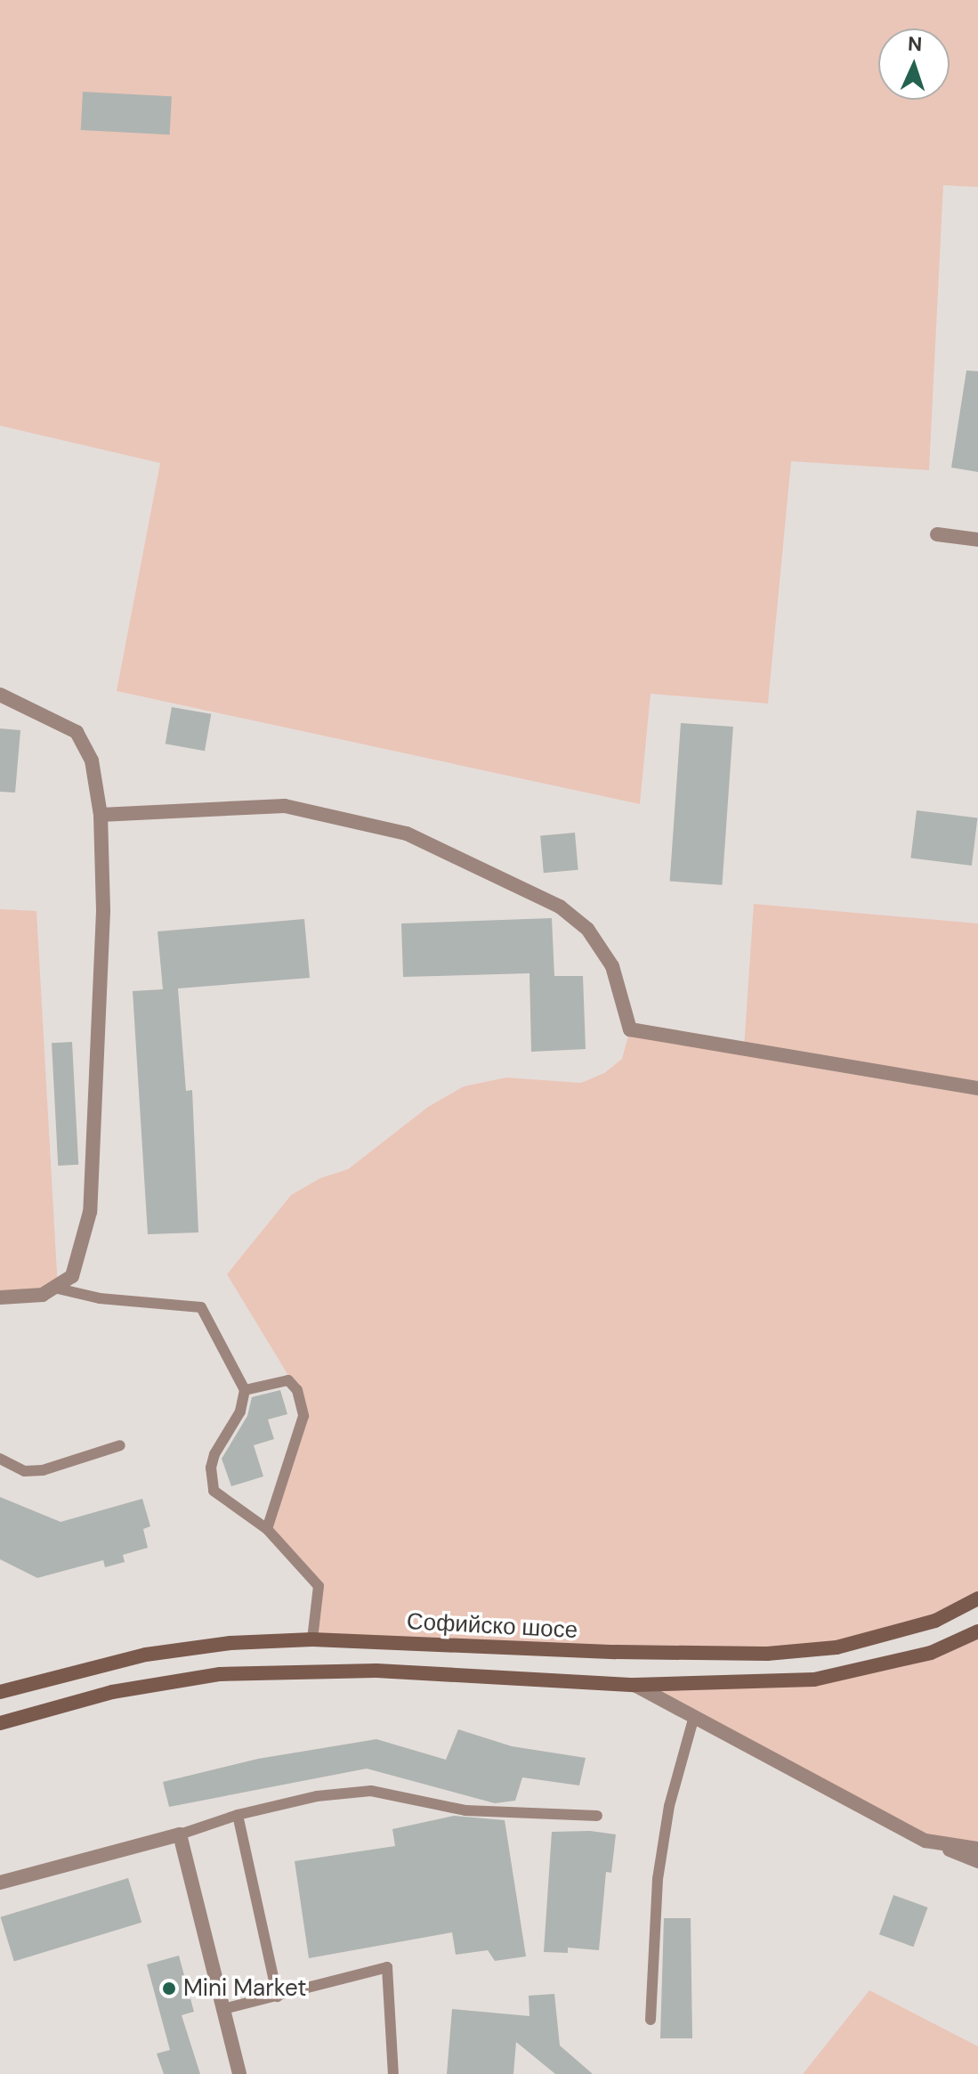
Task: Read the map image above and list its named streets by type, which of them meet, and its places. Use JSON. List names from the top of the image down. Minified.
{"streets":{"main road":["Софийско шосе"]},"places":["Mini Market"],"north":"top"}
